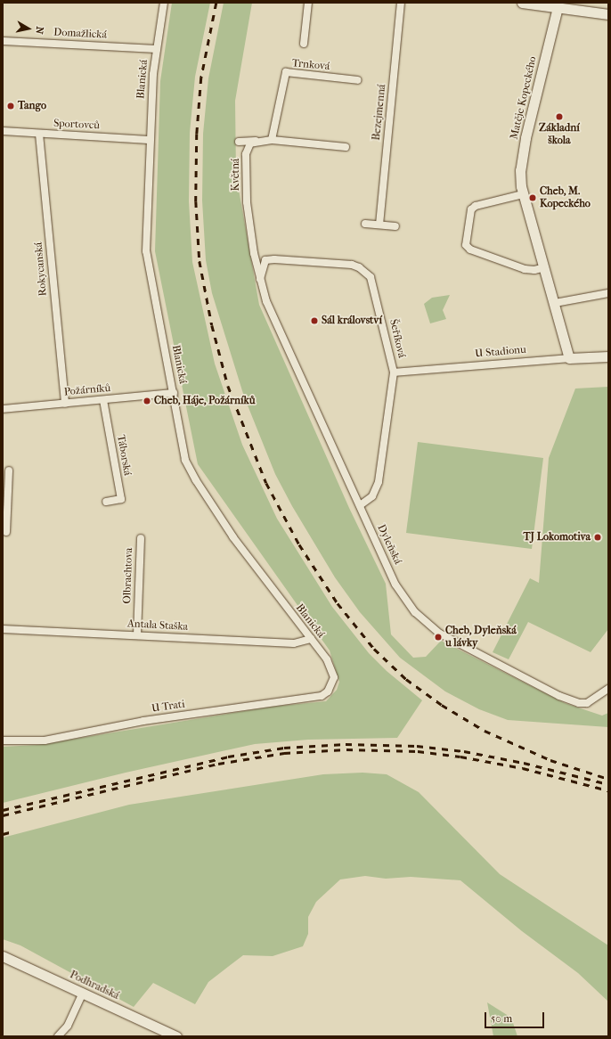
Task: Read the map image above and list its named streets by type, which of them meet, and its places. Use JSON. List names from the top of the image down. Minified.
{"streets":{"street":["Domažlická","Trnková","Blanická","Matěje Kopeckého","Bezejmenná","Sportovců","Květná","Rokycanská","Šeříková","U Stadionu","Požárníků","Táborská","Dyleňská","Olbrachtova","Antala Staška","U Trati","Podhradská"]},"crossings":[["Domažlická","Blanická"],["Blanická","Sportovců"],["Blanická","Požárníků"],["Blanická","Antala Staška"],["Blanická","U Trati"],["Matěje Kopeckého","U Stadionu"],["Sportovců","Rokycanská"],["Květná","Šeříková"],["Květná","Dyleňská"],["Rokycanská","Požárníků"],["Šeříková","U Stadionu"],["Šeříková","Dyleňská"],["Požárníků","Táborská"],["Olbrachtova","Antala Staška"]],"places":["Tango","Základní škola","Cheb, M. Kopeckého","Sál království","Cheb, Háje, Požárníků","TJ Lokomotiva","Cheb, Dyleňská u lávky"],"scale_bar":"50 m","north":"right"}
